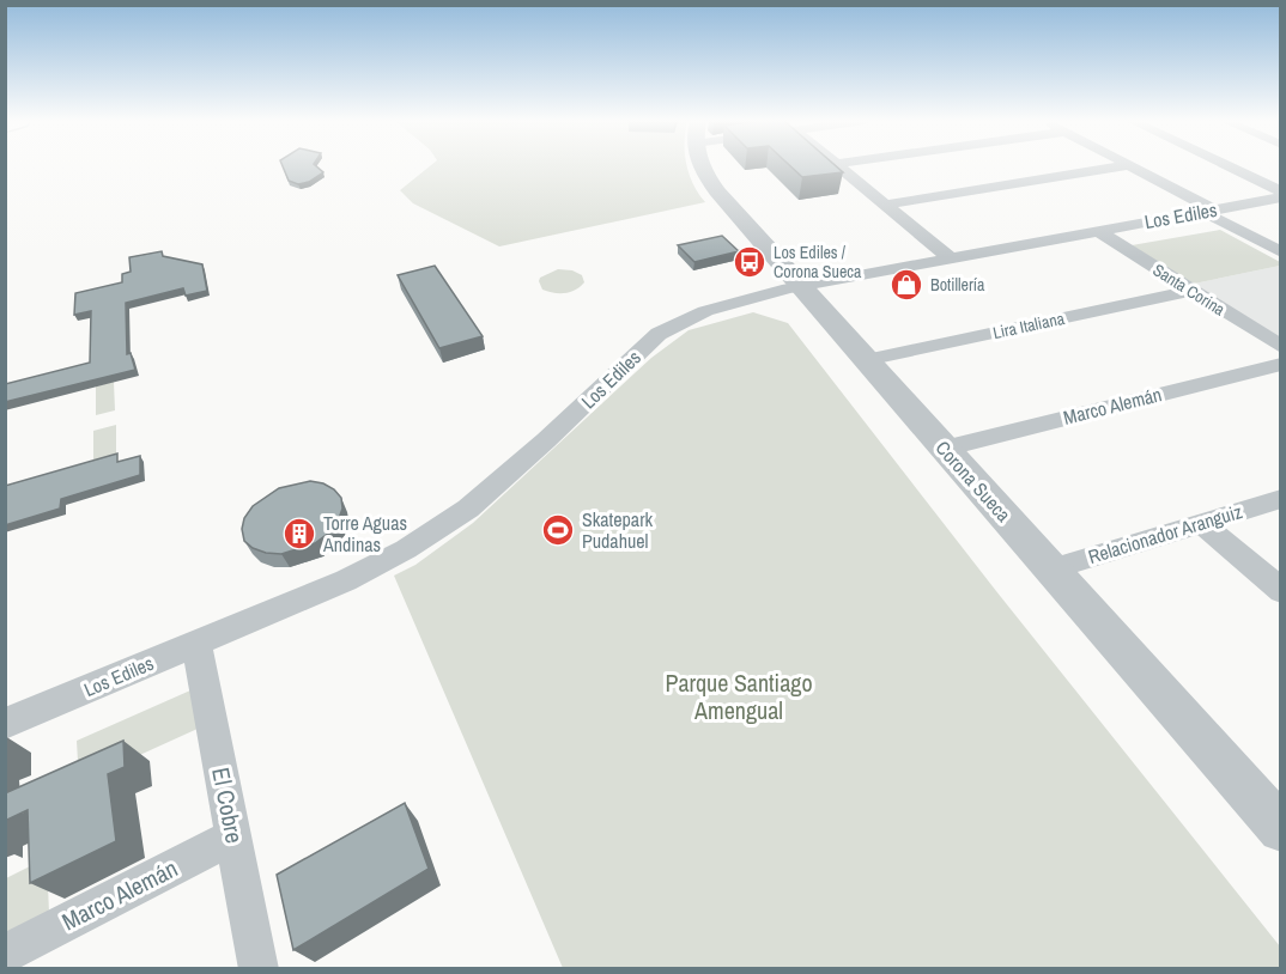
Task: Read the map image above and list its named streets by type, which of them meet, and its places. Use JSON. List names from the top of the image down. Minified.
{"streets":{"street":["Los Ediles","Santa Corina","Lira Italiana","Marco Alemán","Corona Sueca","Relacionador Aranguiz","El Cobre"]},"crossings":[["Los Ediles","Santa Corina"],["Los Ediles","Corona Sueca"],["Los Ediles","El Cobre"],["Santa Corina","Lira Italiana"],["Lira Italiana","Corona Sueca"],["Marco Alemán","Corona Sueca"],["Marco Alemán","El Cobre"],["Corona Sueca","Relacionador Aranguiz"]],"parks":["Parque Santiago Amengual"],"places":{"bus stop":["Los Ediles / Corona Sueca"],"shop":["Botillería"],"sports":["Skatepark Pudahuel"],"building":["Torre Aguas Andinas"]}}
